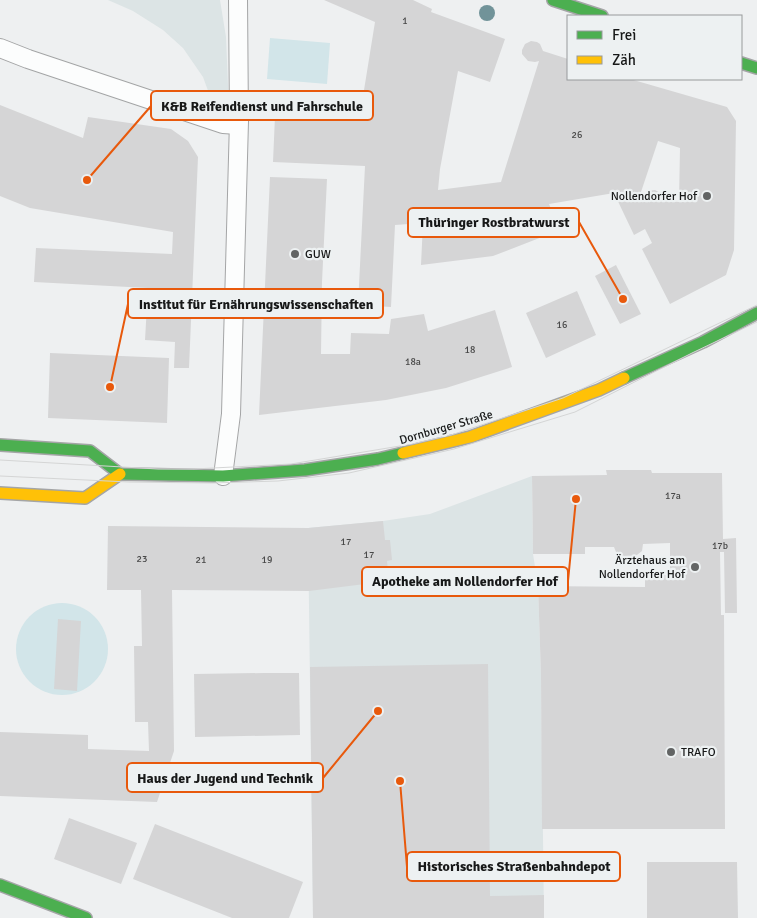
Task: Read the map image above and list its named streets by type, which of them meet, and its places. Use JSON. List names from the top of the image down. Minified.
{"streets":{"street":["Dornburger Straße"]},"places":["K&B Reifendienst und Fahrschule","Nollendorfer Hof","GUW","Thüringer Rostbratwurst","Institut für Ernährungswissenschaften","Apotheke am Nollendorfer Hof","Ärztehaus am Nollendorfer Hof","Haus der Jugend und Technik","TRAFO","Historisches Straßenbahndepot"],"house_numbers":["1","26","16","18","18a","17a","17","17b","17","23","21","19"],"legend":["Frei","Zäh"]}
